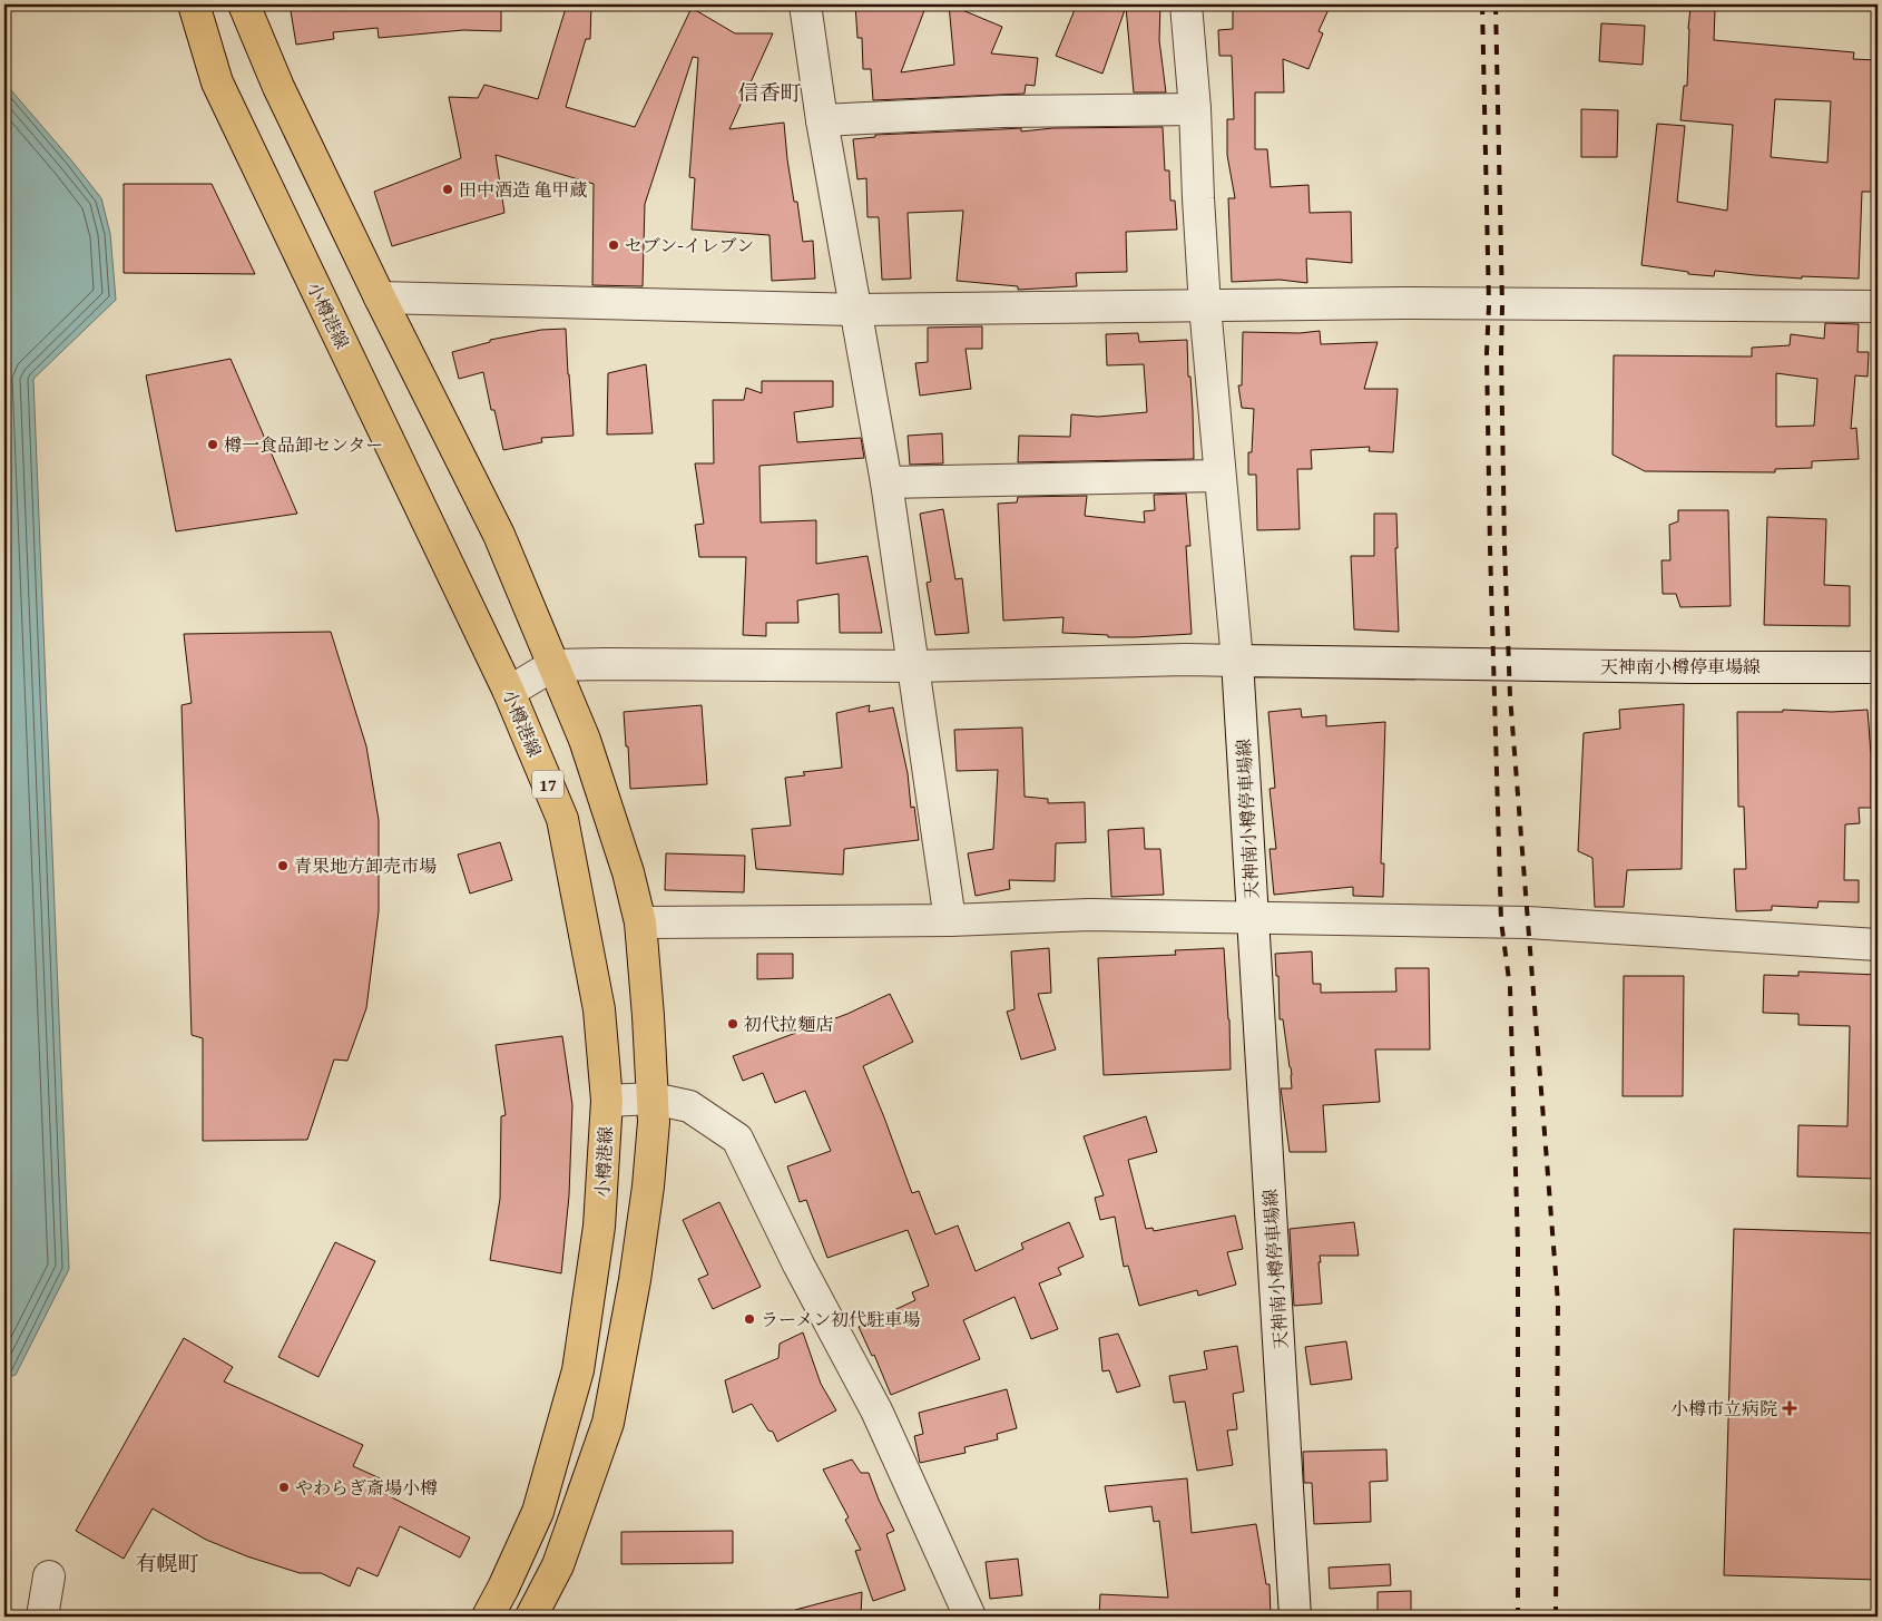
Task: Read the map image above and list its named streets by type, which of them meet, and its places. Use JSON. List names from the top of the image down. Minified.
{"streets":{"main road":["小樽港線","17"],"street":["天神南小樽停車場線"]},"districts":["信香町","有幌町"],"places":{"other":["田中酒造 亀甲蔵","セブン-イレブン","樽一食品卸センター","青果地方卸売市場","初代拉麵店","ラーメン初代駐車場","やわらぎ斎場小樽"],"health":["小樽市立病院"]}}
